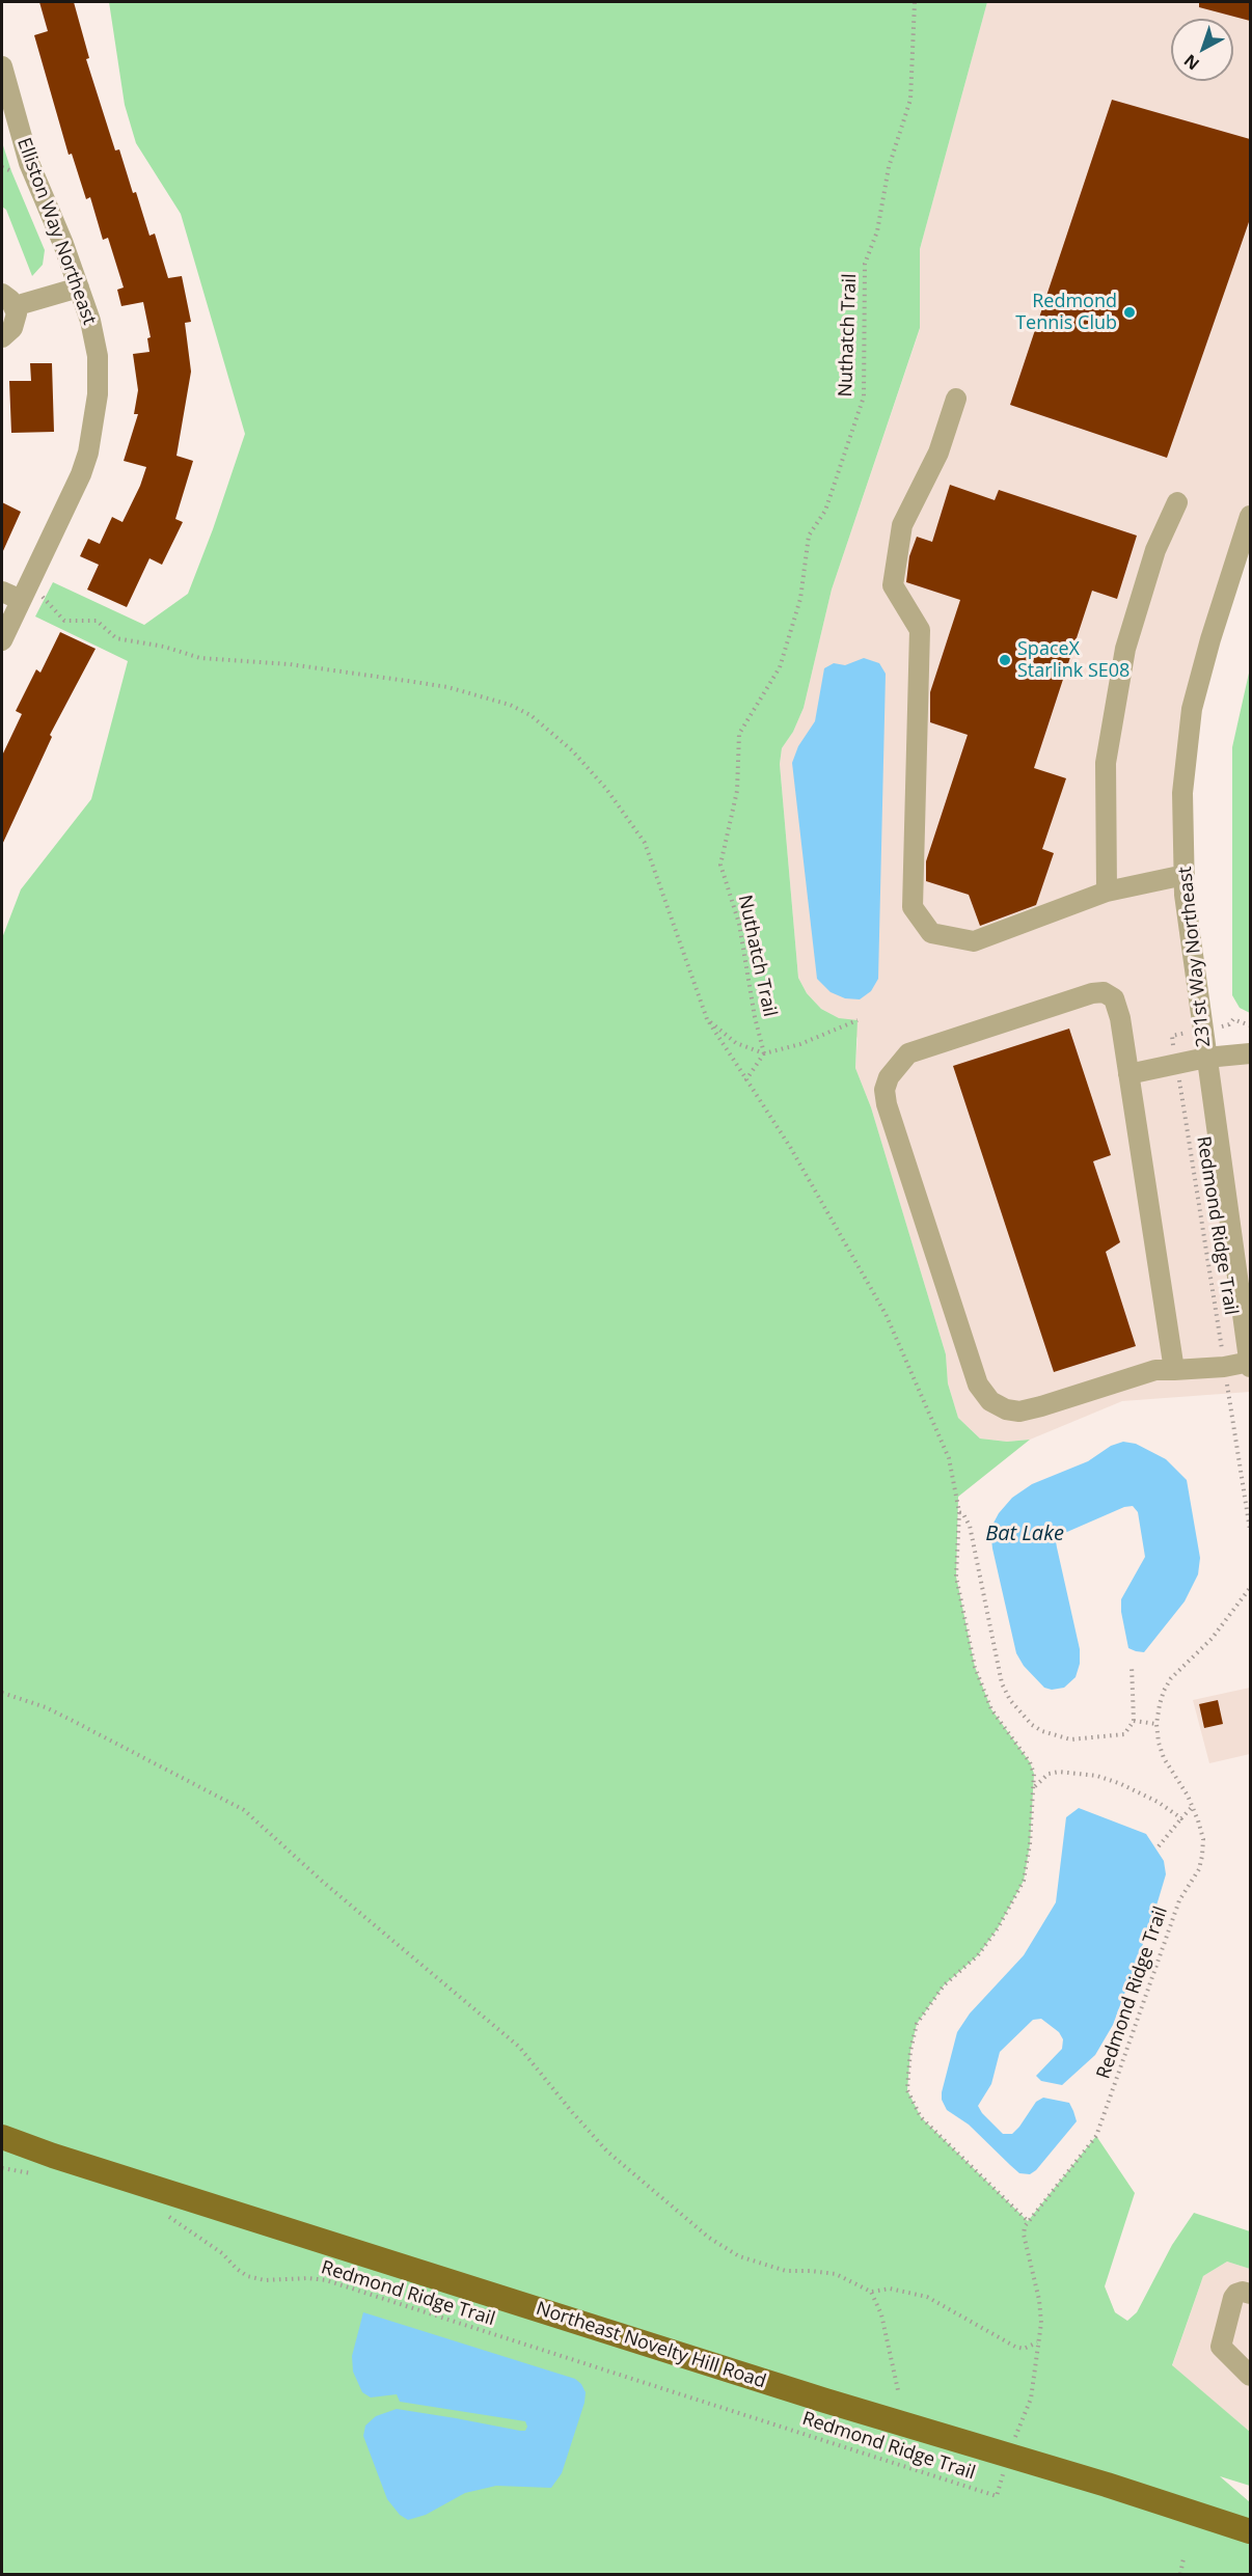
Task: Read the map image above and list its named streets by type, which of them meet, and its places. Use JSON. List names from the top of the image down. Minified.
{"streets":{"main road":["Northeast Novelty Hill Road"],"street":["Elliston Way Northeast","231st Way Northeast"],"path":["Nuthatch Trail","Redmond Ridge Trail"]},"water":["Bat Lake"],"places":["Redmond Tennis Club","SpaceX Starlink SE08"],"north":"bottom left"}
